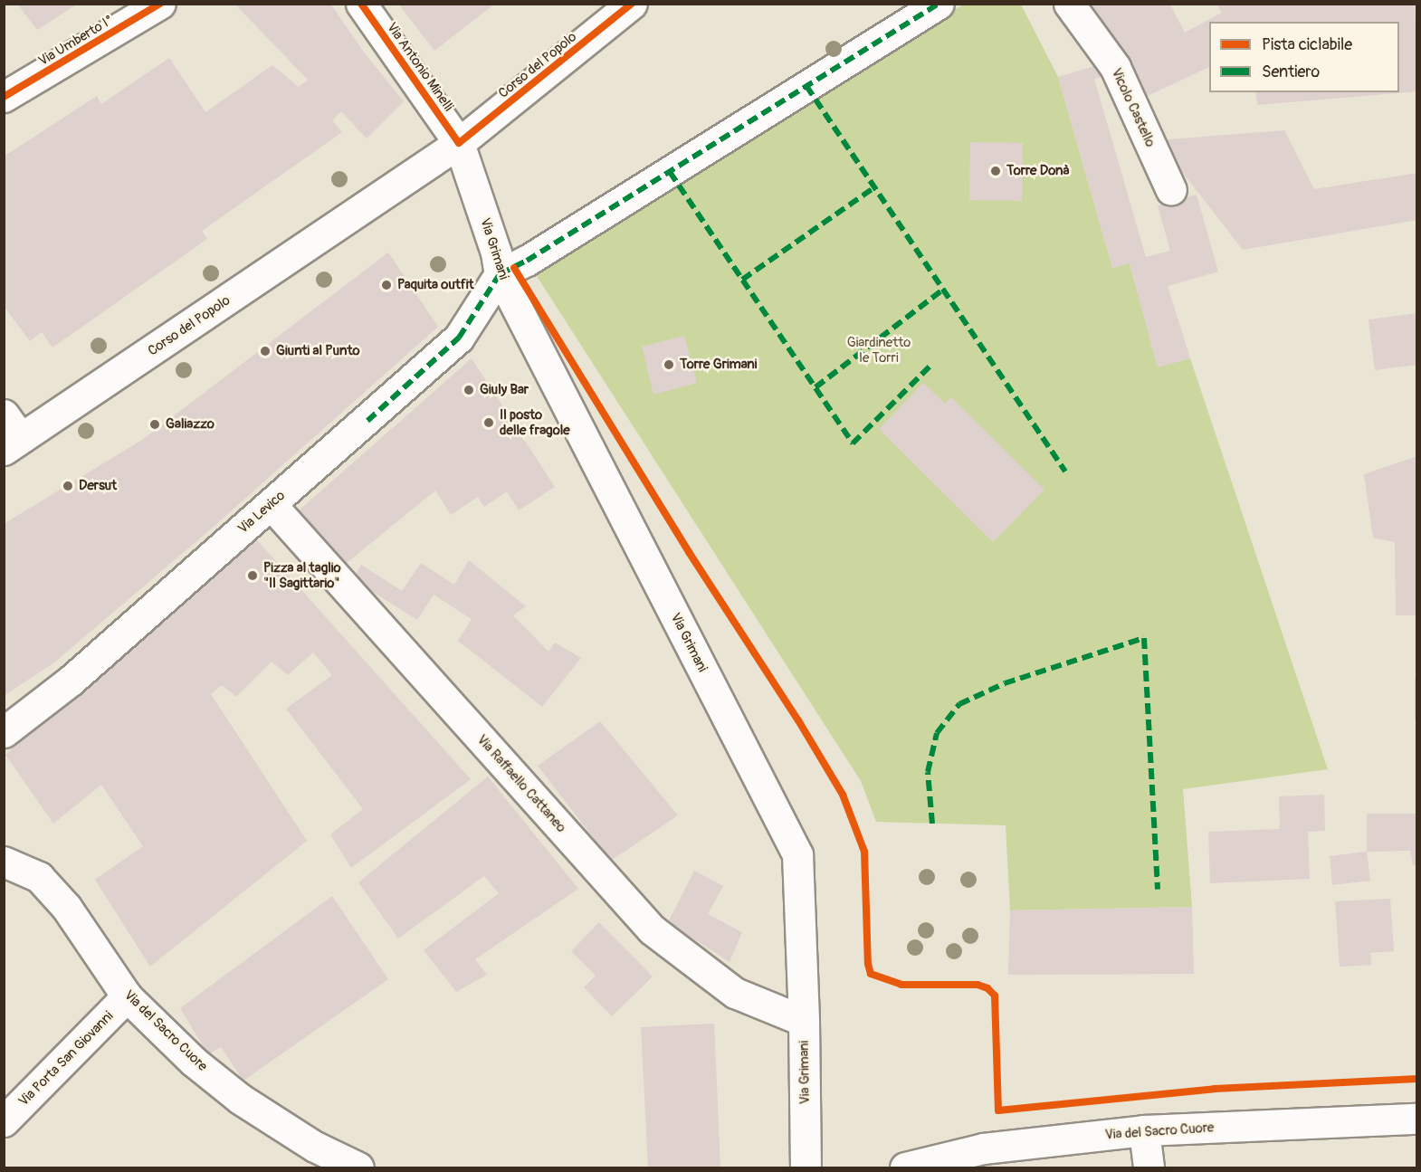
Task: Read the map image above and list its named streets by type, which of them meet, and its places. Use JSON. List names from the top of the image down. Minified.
{"streets":{"street":["Via Umberto I°","Corso del Popolo","Via Antonio Minelli","Vicolo Castello","Via Grimani","Via Levico","Via Raffaello Cattaneo","Via del Sacro Cuore","Via Porta San Giovanni"]},"crossings":[["Corso del Popolo","Via Antonio Minelli"],["Corso del Popolo","Via Grimani"],["Via Antonio Minelli","Via Grimani"],["Via Grimani","Via Levico"],["Via Grimani","Via Raffaello Cattaneo"],["Via Levico","Via Raffaello Cattaneo"],["Via del Sacro Cuore","Via Porta San Giovanni"]],"parks":["Giardinetto le Torri"],"places":["Torre Donà","Paquita outfit","Giunti al Punto","Torre Grimani","Giuly Bar","Il posto delle fragole","Galiazzo","Dersut","Pizza al taglio \"Il Sagittario\""],"legend":["Pista ciclabile","Sentiero"]}
